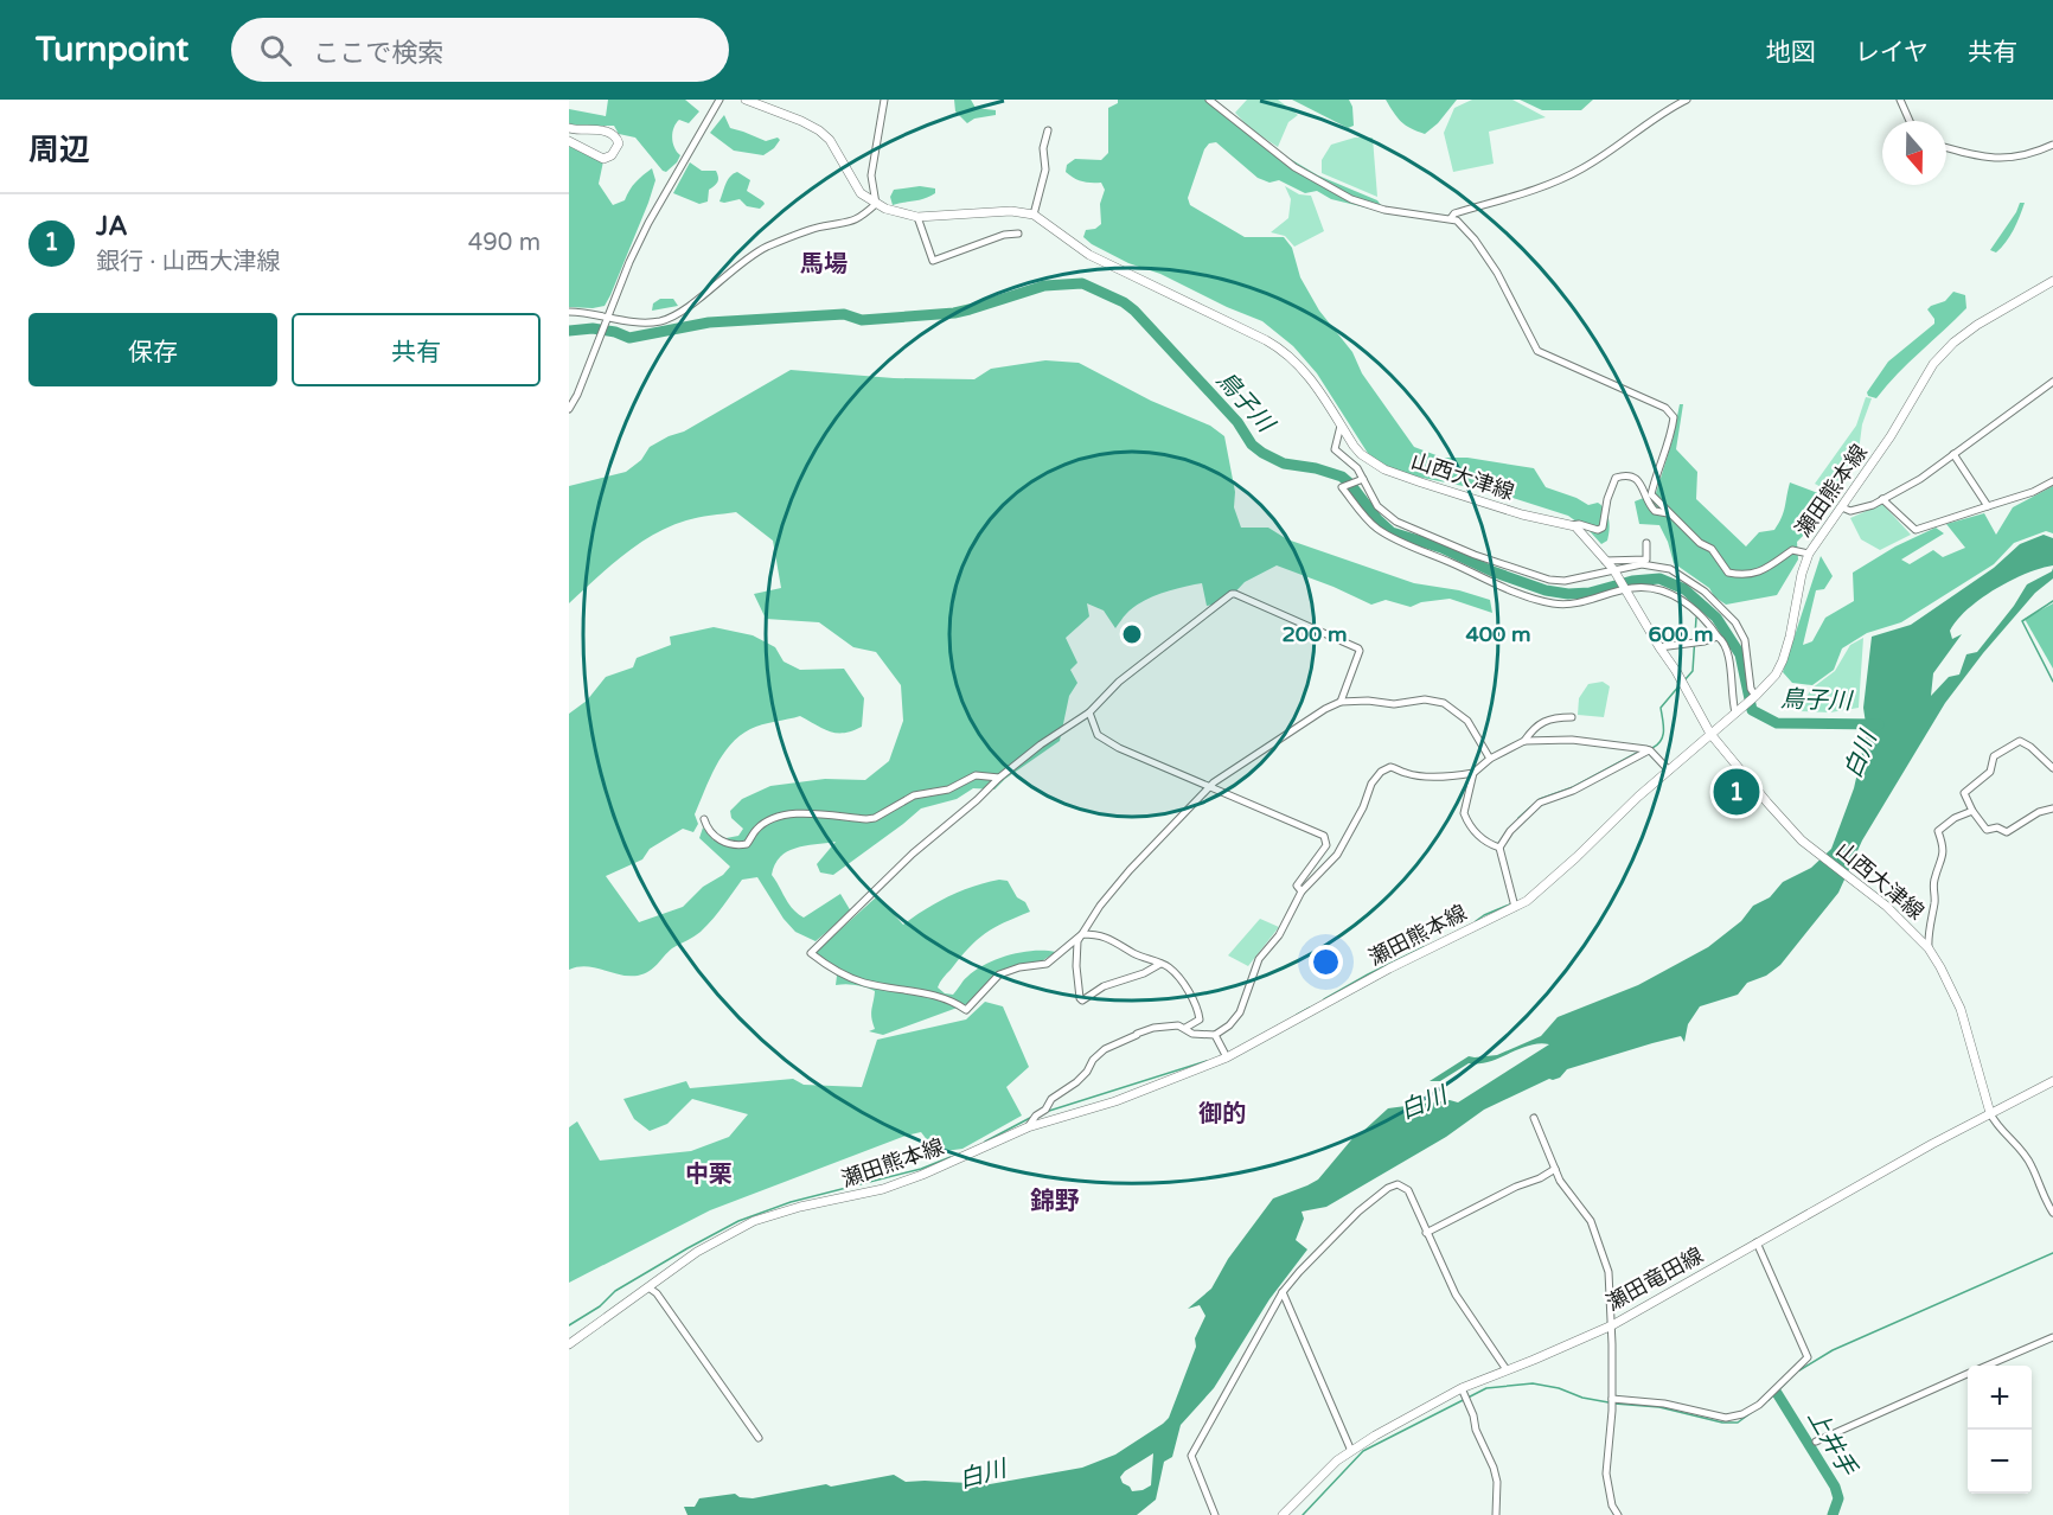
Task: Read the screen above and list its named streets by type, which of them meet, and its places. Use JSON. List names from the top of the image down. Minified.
{"streets":{"main road":["山西大津線","瀬田熊本線","瀬田竜田線"]},"crossings":[["山西大津線","瀬田熊本線"],["山西大津線","瀬田竜田線"]],"districts":["馬場","御的","中栗","錦野"],"water":["鳥子川","白川","上井手"],"north":"bottom","page":{"header":"Turnpoint","search":"ここで検索","nav":["地図","レイヤ","共有"],"heading":"周辺","list":[{"mark":"1","name":"JA","note":"銀行 · 山西大津線","value":"490 m"}],"buttons":["保存","共有"],"pins":"1","map_buttons":["+","−"]},"rings":["200 m","400 m","600 m"]}
